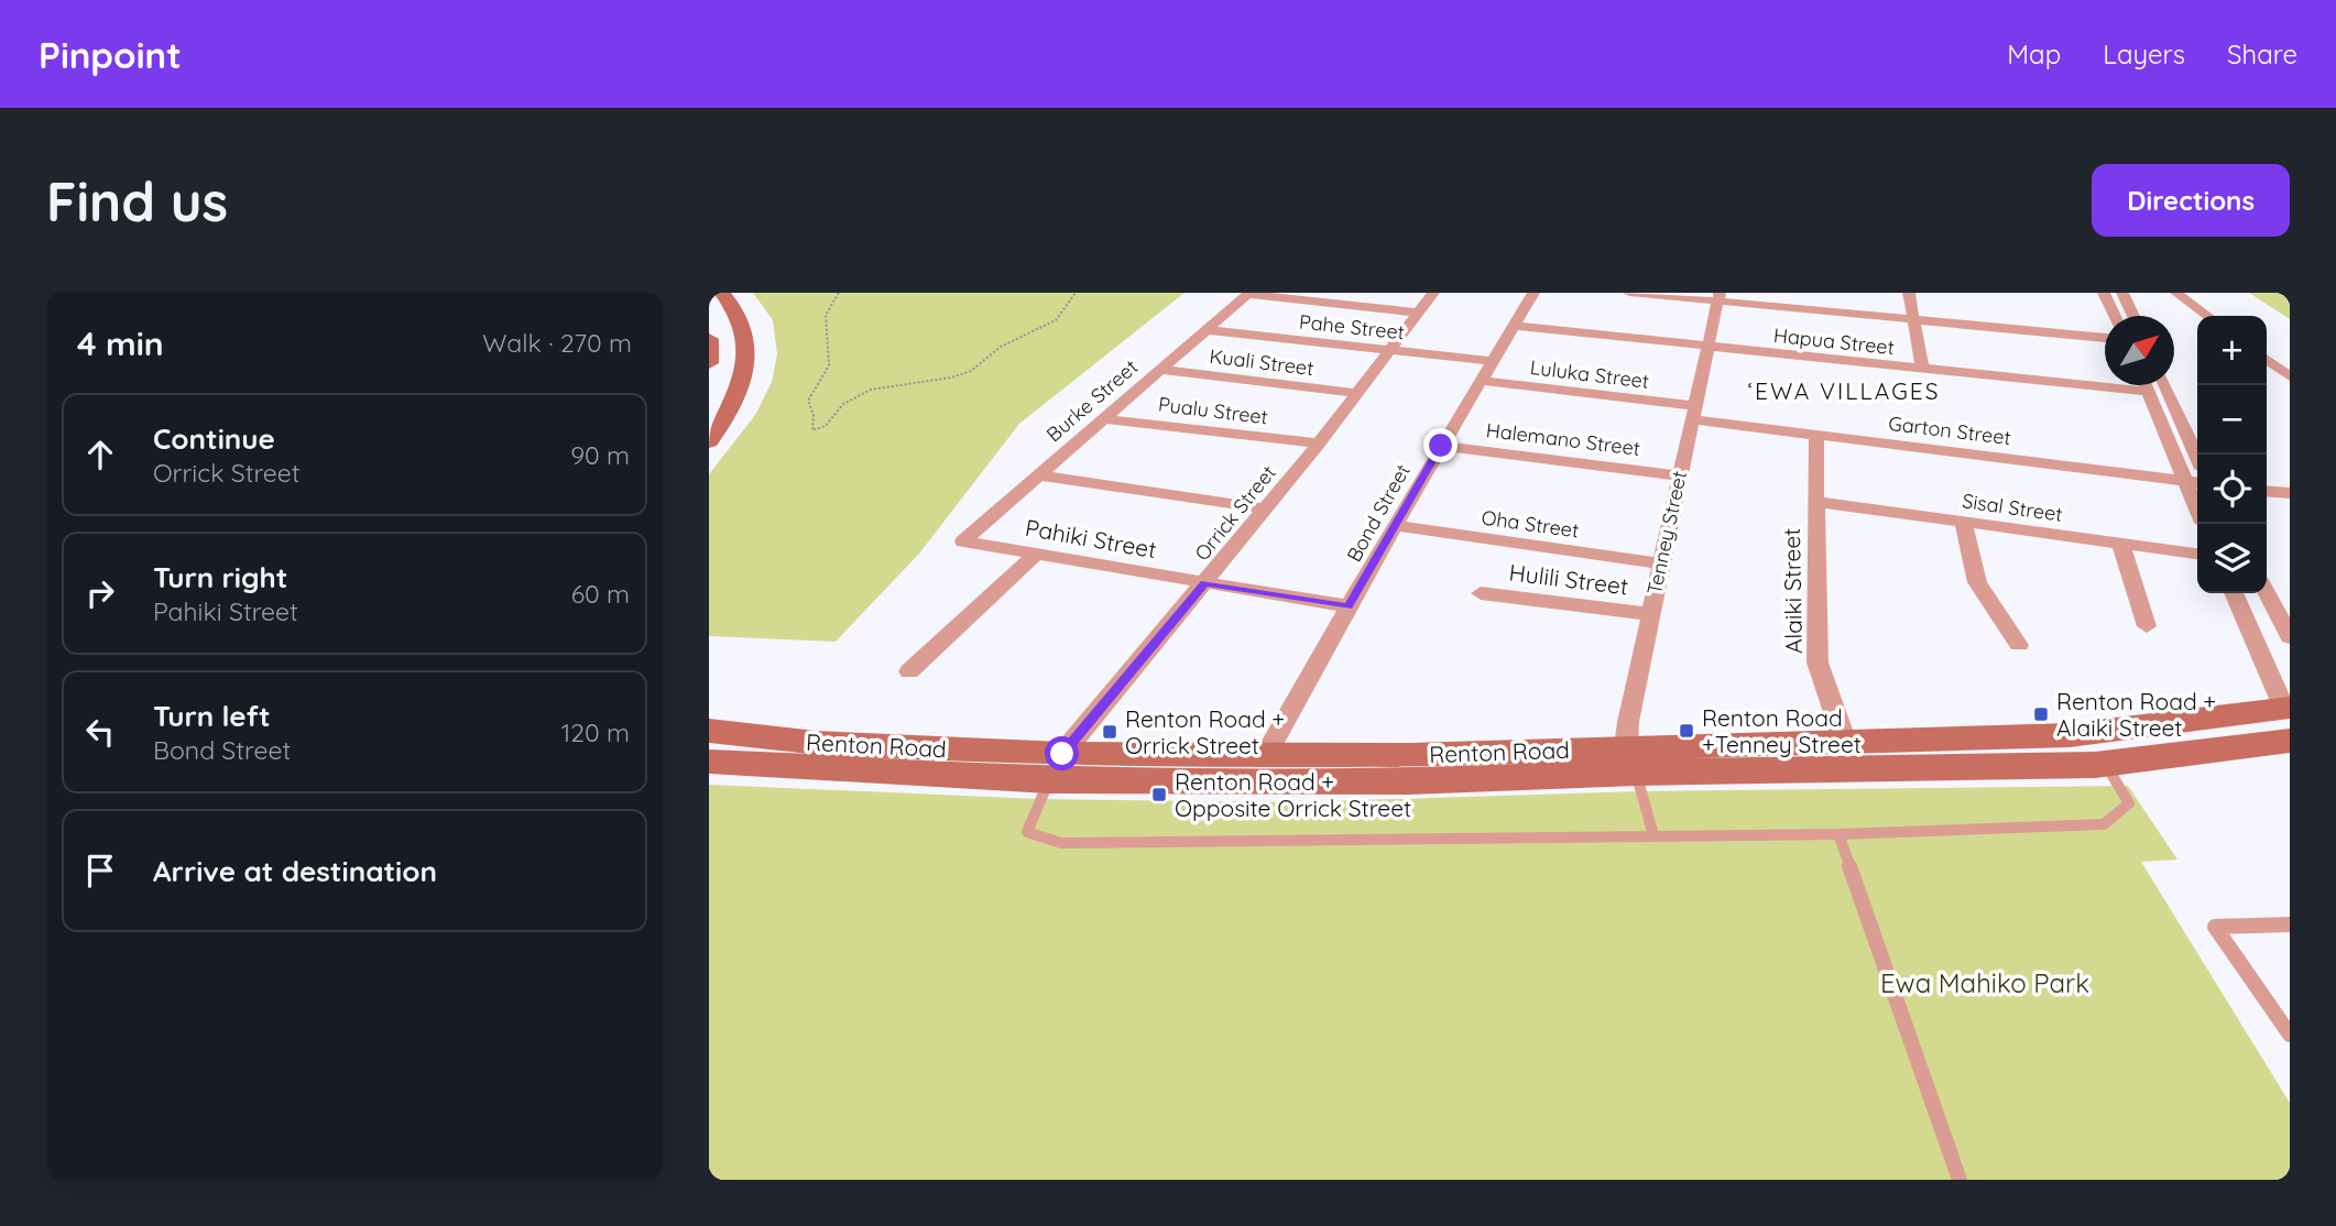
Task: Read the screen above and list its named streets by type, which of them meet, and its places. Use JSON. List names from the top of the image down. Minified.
{"streets":{"street":["Pahe Street","Hapua Street","Kuali Street","Luluka Street","Burke Street","Pualu Street","Garton Street","Halemano Street","Sisal Street","Orrick Street","Bond Street","Oha Street","Tenney Street","Pahiki Street","Hulili Street","Alaiki Street","Renton Road"]},"crossings":[["Pahe Street","Burke Street"],["Pahe Street","Orrick Street"],["Pahe Street","Bond Street"],["Hapua Street","Bond Street"],["Hapua Street","Tenney Street"],["Kuali Street","Burke Street"],["Kuali Street","Orrick Street"],["Luluka Street","Garton Street"],["Luluka Street","Bond Street"],["Luluka Street","Tenney Street"],["Burke Street","Pualu Street"],["Burke Street","Pahiki Street"],["Pualu Street","Orrick Street"],["Garton Street","Tenney Street"],["Garton Street","Alaiki Street"],["Halemano Street","Bond Street"],["Halemano Street","Tenney Street"],["Sisal Street","Alaiki Street"],["Orrick Street","Pahiki Street"],["Orrick Street","Renton Road"],["Bond Street","Oha Street"],["Bond Street","Pahiki Street"],["Bond Street","Renton Road"],["Oha Street","Tenney Street"],["Tenney Street","Hulili Street"],["Tenney Street","Renton Road"],["Alaiki Street","Renton Road"]],"districts":["‘EWA VILLAGES"],"parks":["Ewa Mahiko Park"],"places":{"transit":["Renton Road + Alaiki Street","Renton Road +Tenney Street","Renton Road + Orrick Street","Renton Road + Opposite Orrick Street"]},"north":"top right","page":{"header":"Pinpoint","nav":["Map","Layers","Share"],"buttons":"Directions","title":"Find us","heading":["4 min","Walk · 270 m"],"map_buttons":["+","−"],"list":[["Continue","Orrick Street","90 m"],["Turn right","Pahiki Street","60 m"],["Turn left","Bond Street","120 m"],"Arrive at destination"]}}
